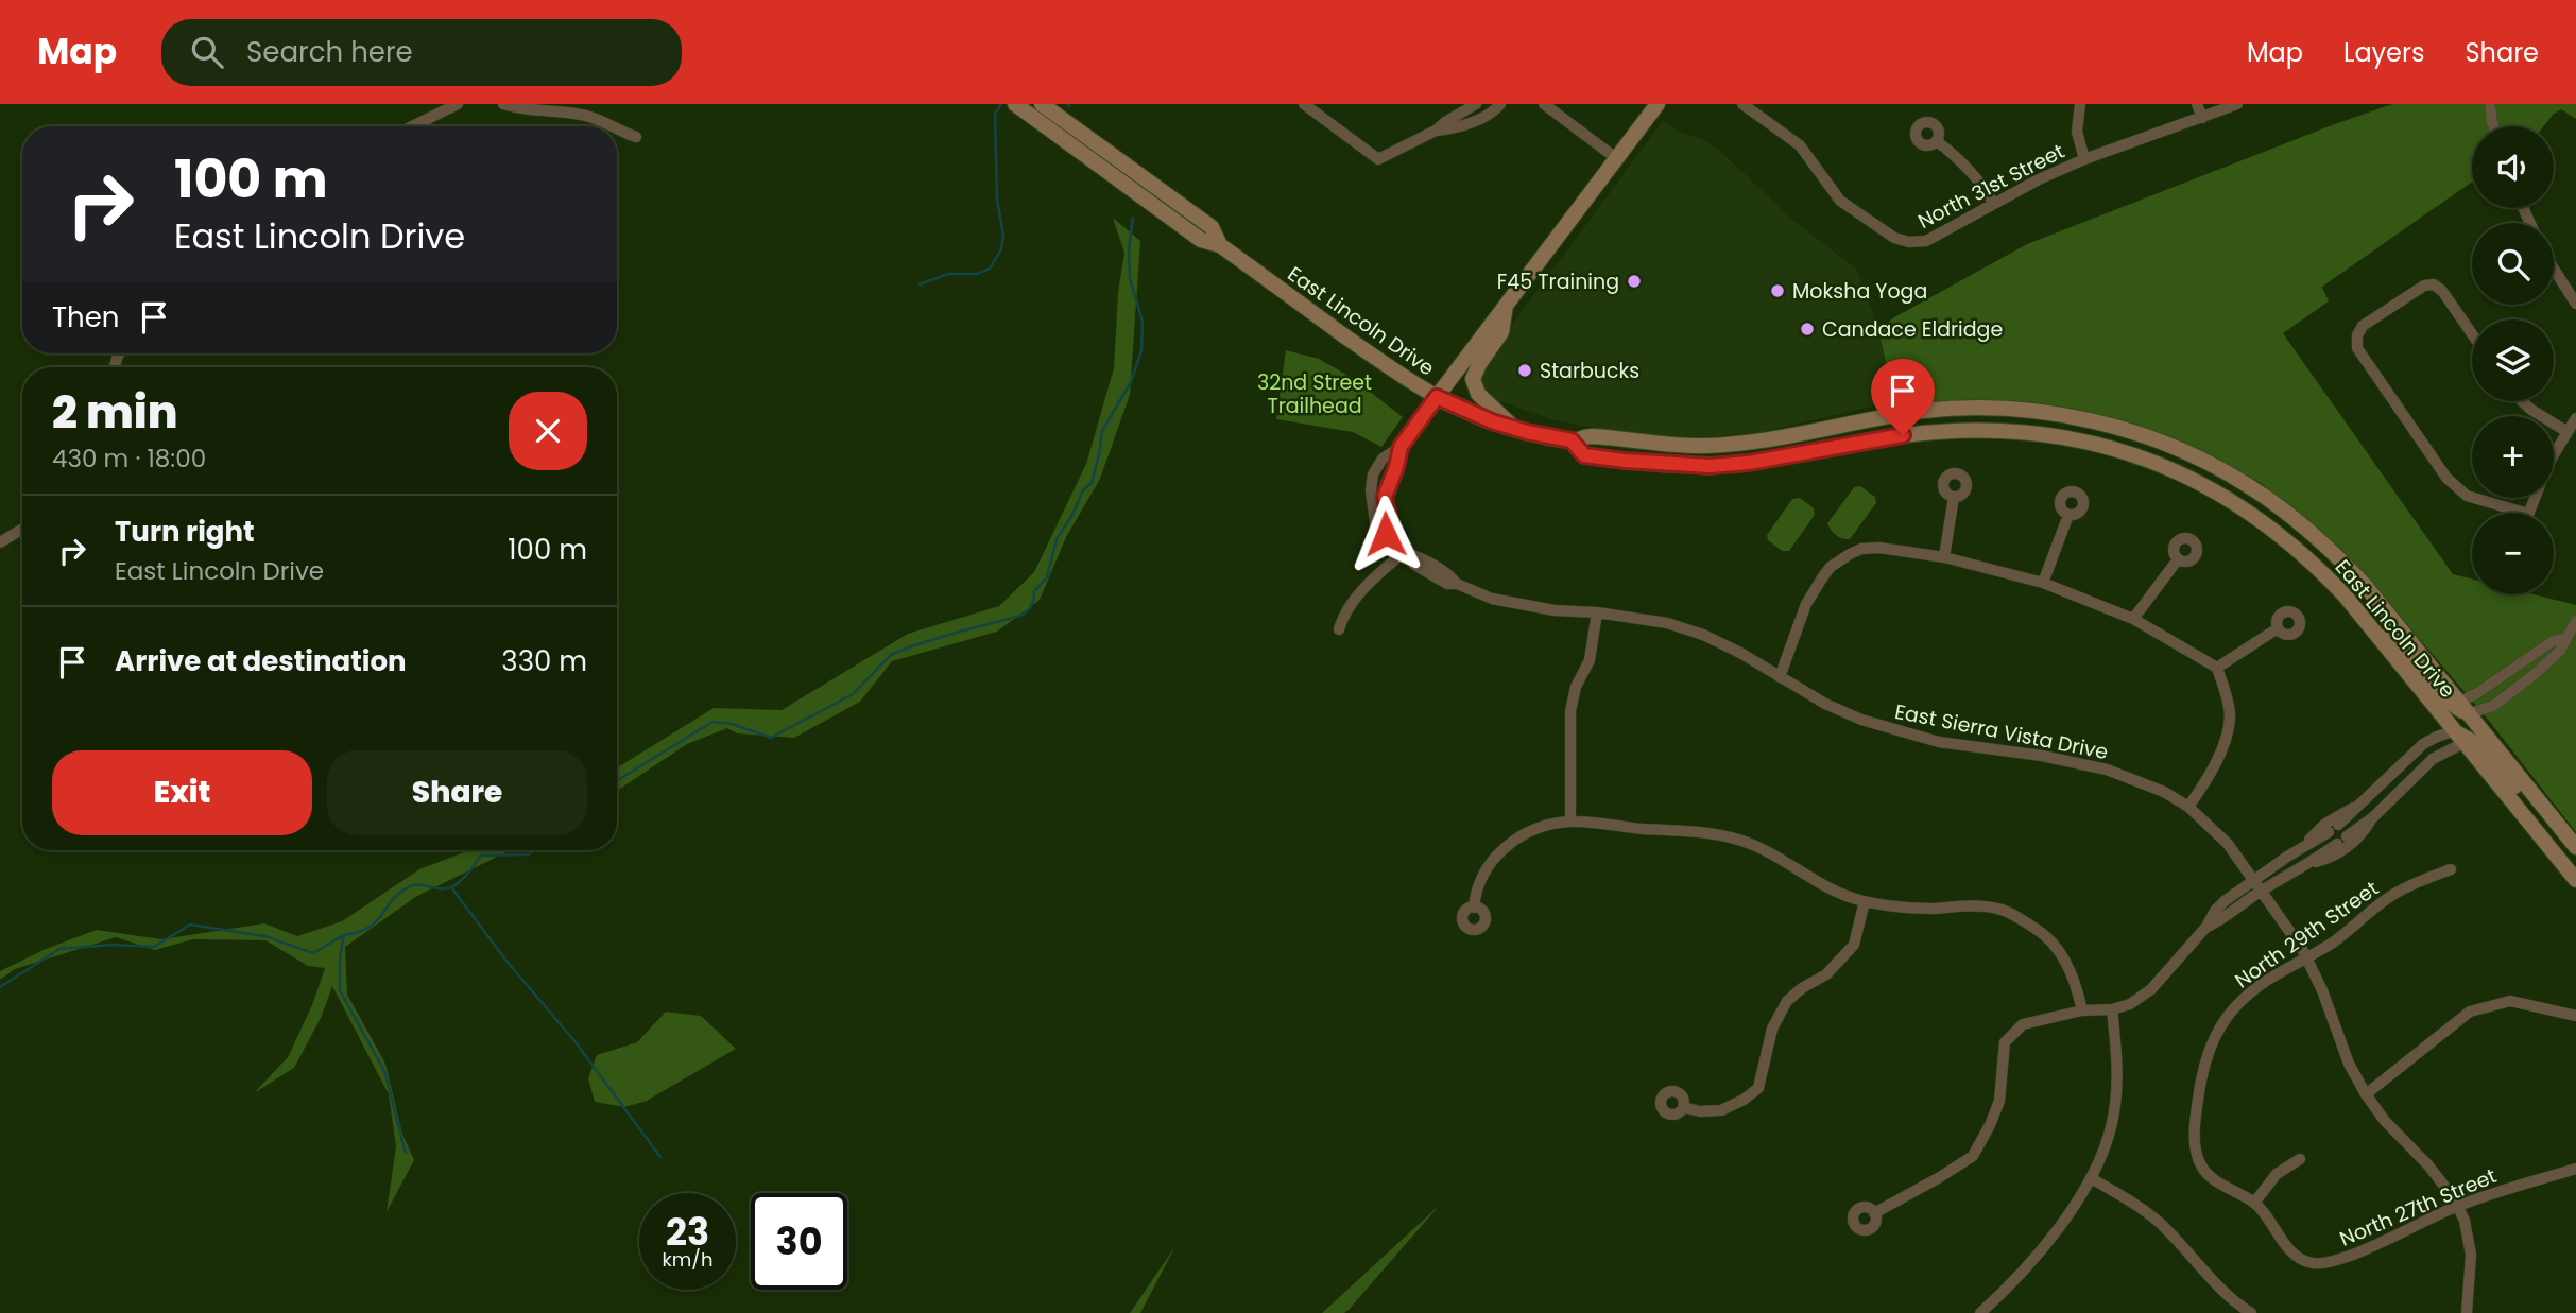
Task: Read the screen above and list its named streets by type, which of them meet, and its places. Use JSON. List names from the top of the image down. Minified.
{"streets":{"main road":["East Lincoln Drive"],"street":["North 31st Street","East Sierra Vista Drive","North 29th Street","North 27th Street"]},"crossings":[["East Sierra Vista Drive","North 29th Street"],["East Sierra Vista Drive","North 27th Street"],["North 29th Street","North 27th Street"]],"parks":["32nd Street Trailhead"],"places":["F45 Training","Moksha Yoga","Candace Eldridge","Starbucks"],"page":{"header":"Map","search":"Search here","nav":["Map","Layers","Share"],"map_buttons":["+","−"],"turn":["100 m","East Lincoln Drive"],"then":"Then","heading":["2 min","430 m · 18:00"],"list":[{"name":"Turn right","note":"East Lincoln Drive","value":"100 m"},{"name":"Arrive at destination","value":"330 m"}],"buttons":["Exit","Share"],"speed":"23 km/h","limit":"30"}}
